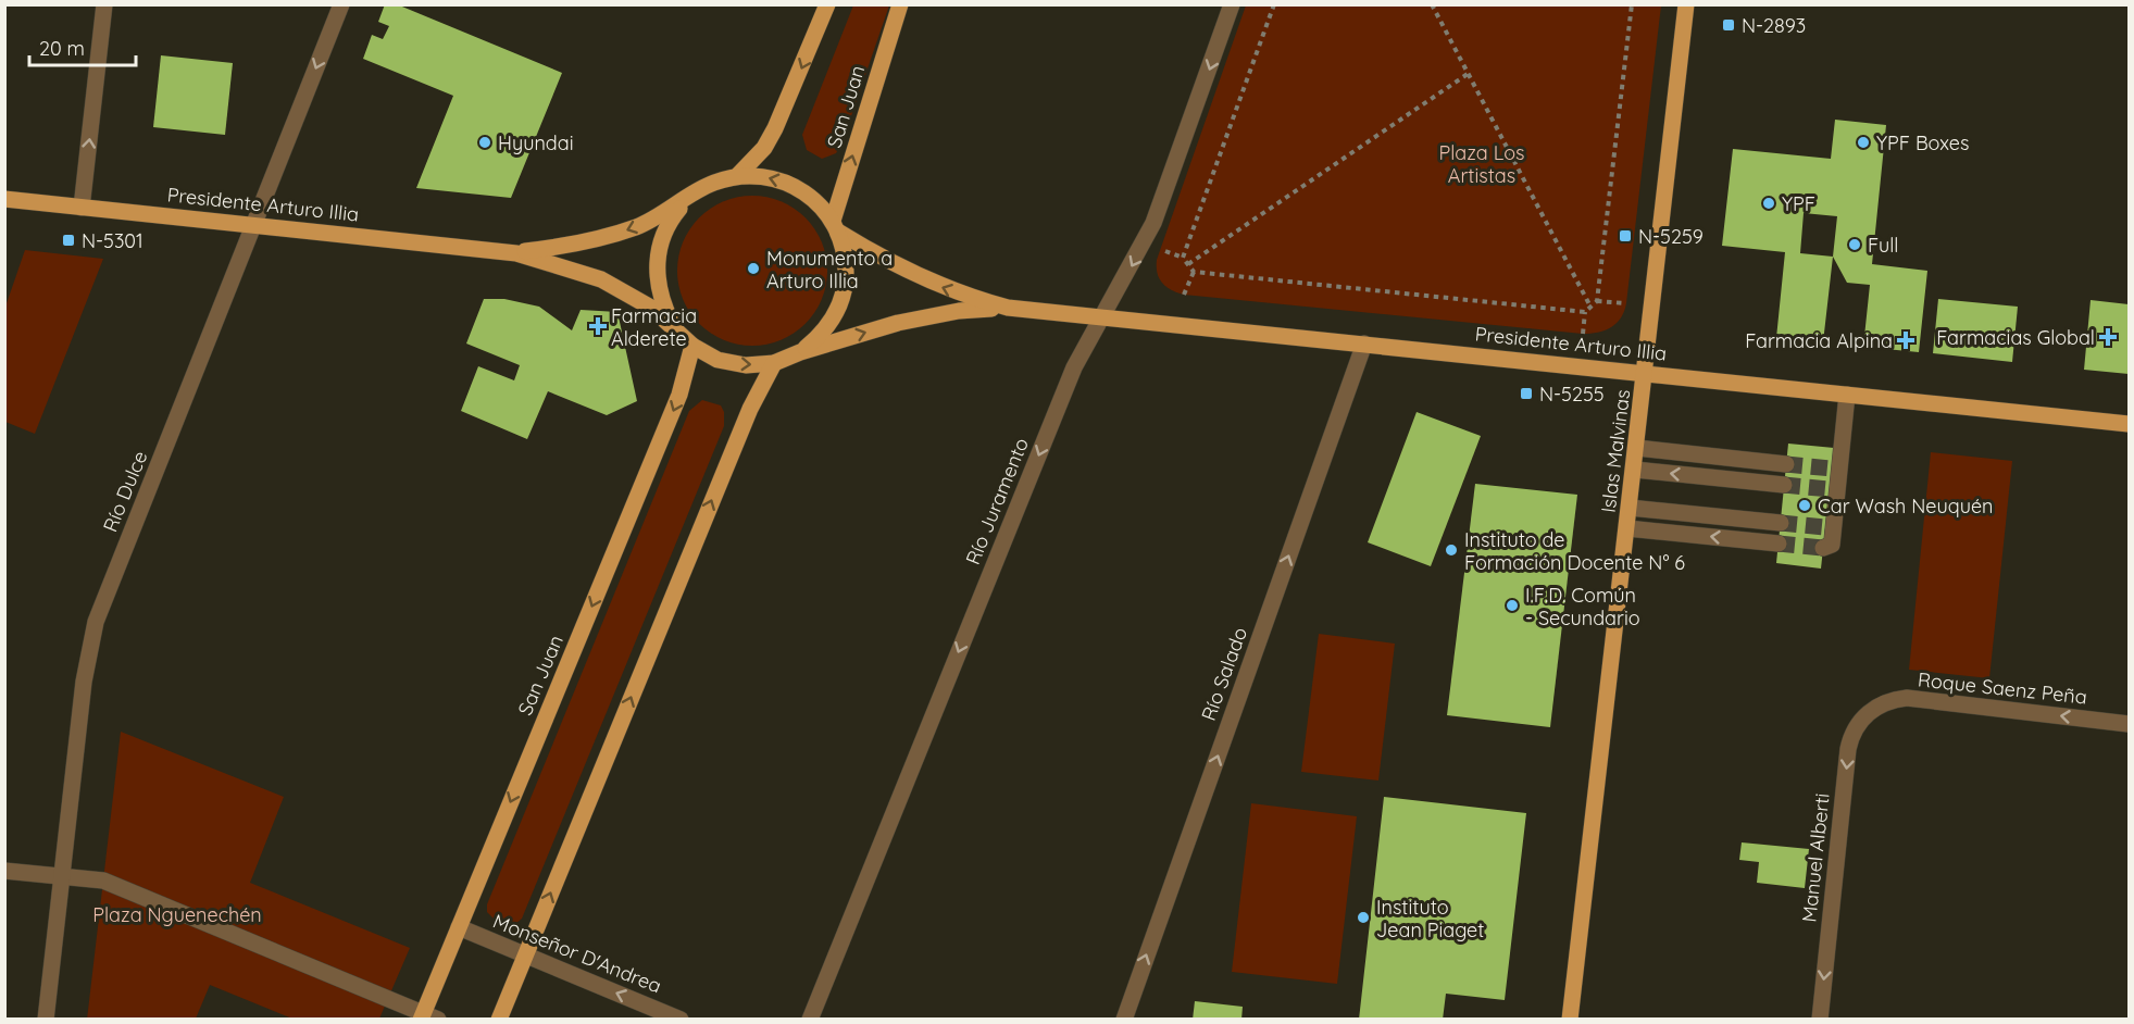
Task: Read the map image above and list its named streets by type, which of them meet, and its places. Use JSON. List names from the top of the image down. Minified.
{"streets":{"main road":["San Juan","Presidente Arturo Illia","Islas Malvinas"],"street":["Río Dulce","Río Juramento","Río Salado","Roque Saenz Peña","Manuel Alberti","Monseñor D'Andrea"]},"crossings":[["San Juan","Presidente Arturo Illia"],["San Juan","Monseñor D'Andrea"],["Presidente Arturo Illia","Islas Malvinas"],["Presidente Arturo Illia","Río Dulce"],["Presidente Arturo Illia","Río Juramento"],["Presidente Arturo Illia","Río Salado"],["Roque Saenz Peña","Manuel Alberti"]],"one_way":["Río Juramento","Río Salado","Roque Saenz Peña","Manuel Alberti","Monseñor D'Andrea"],"parks":["Plaza Los Artistas","Plaza Nguenechén"],"places":{"transit":["N-2893","N-5259","N-5301","N-5255"],"other":["Hyundai","YPF Boxes","YPF","Full","Monumento a Arturo Illia","Car Wash Neuquén","Instituto de Formación Docente N° 6","I.F.D. Común - Secundario","Instituto Jean Piaget"],"health":["Farmacia Alderete","Farmacias Global","Farmacia Alpina"]},"scale_bar":"20 m"}
